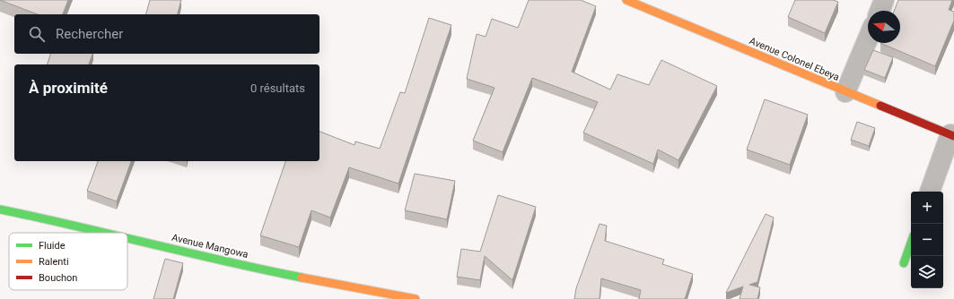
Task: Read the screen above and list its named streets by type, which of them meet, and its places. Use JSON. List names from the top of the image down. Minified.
{"streets":{"street":["Avenue Colonel Ebeya","Avenue Mangowa"]},"legend":["Fluide","Ralenti","Bouchon"],"north":"left","page":{"search":"Rechercher","heading":["À proximité","0 résultats"],"map_buttons":["+","−"]}}
